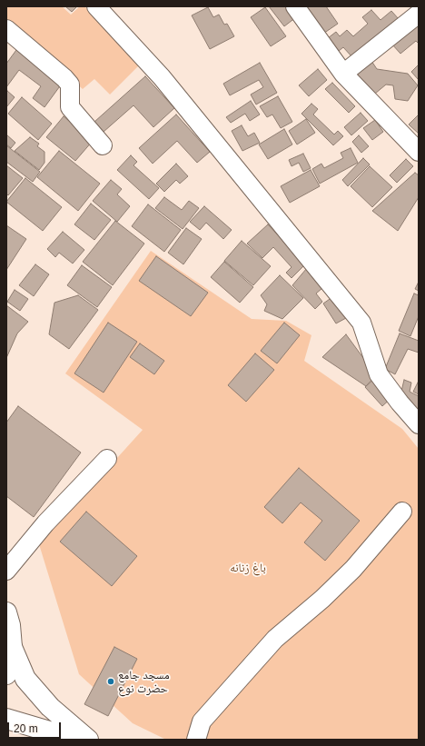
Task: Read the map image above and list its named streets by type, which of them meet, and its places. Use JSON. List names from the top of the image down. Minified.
{"parks":["باغ زنانه"],"places":["مسجد جامع حضرت نوع"],"scale_bar":"20 m"}
